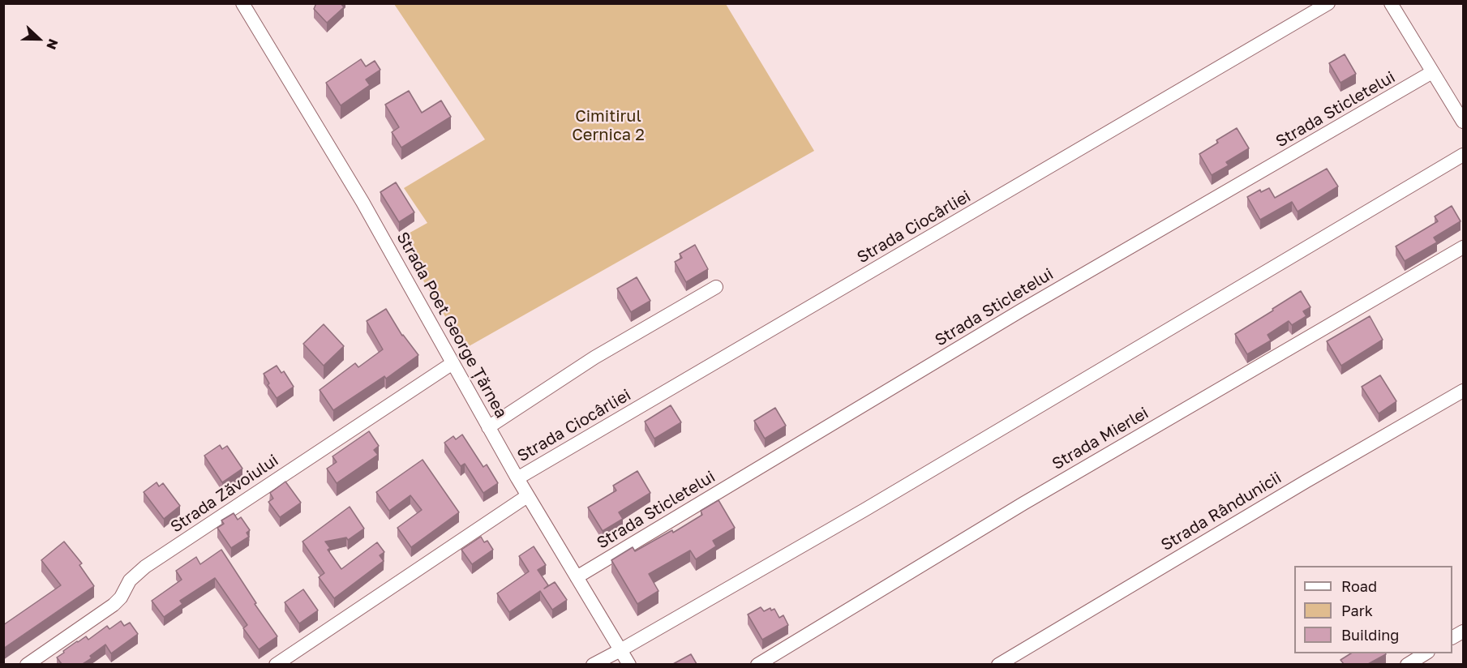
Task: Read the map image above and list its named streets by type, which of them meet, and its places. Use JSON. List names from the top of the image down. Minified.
{"streets":{"street":["Strada Sticletelui","Strada Ciocârliei","Strada Poet George Țărnea","Strada Mierlei","Strada Zăvoiului","Strada Rândunicii"]},"crossings":[["Strada Sticletelui","Strada Poet George Țărnea"],["Strada Ciocârliei","Strada Poet George Țărnea"],["Strada Poet George Țărnea","Strada Zăvoiului"]],"parks":["Cimitirul Cernica 2"],"legend":["Road","Park","Building"],"north":"right"}
